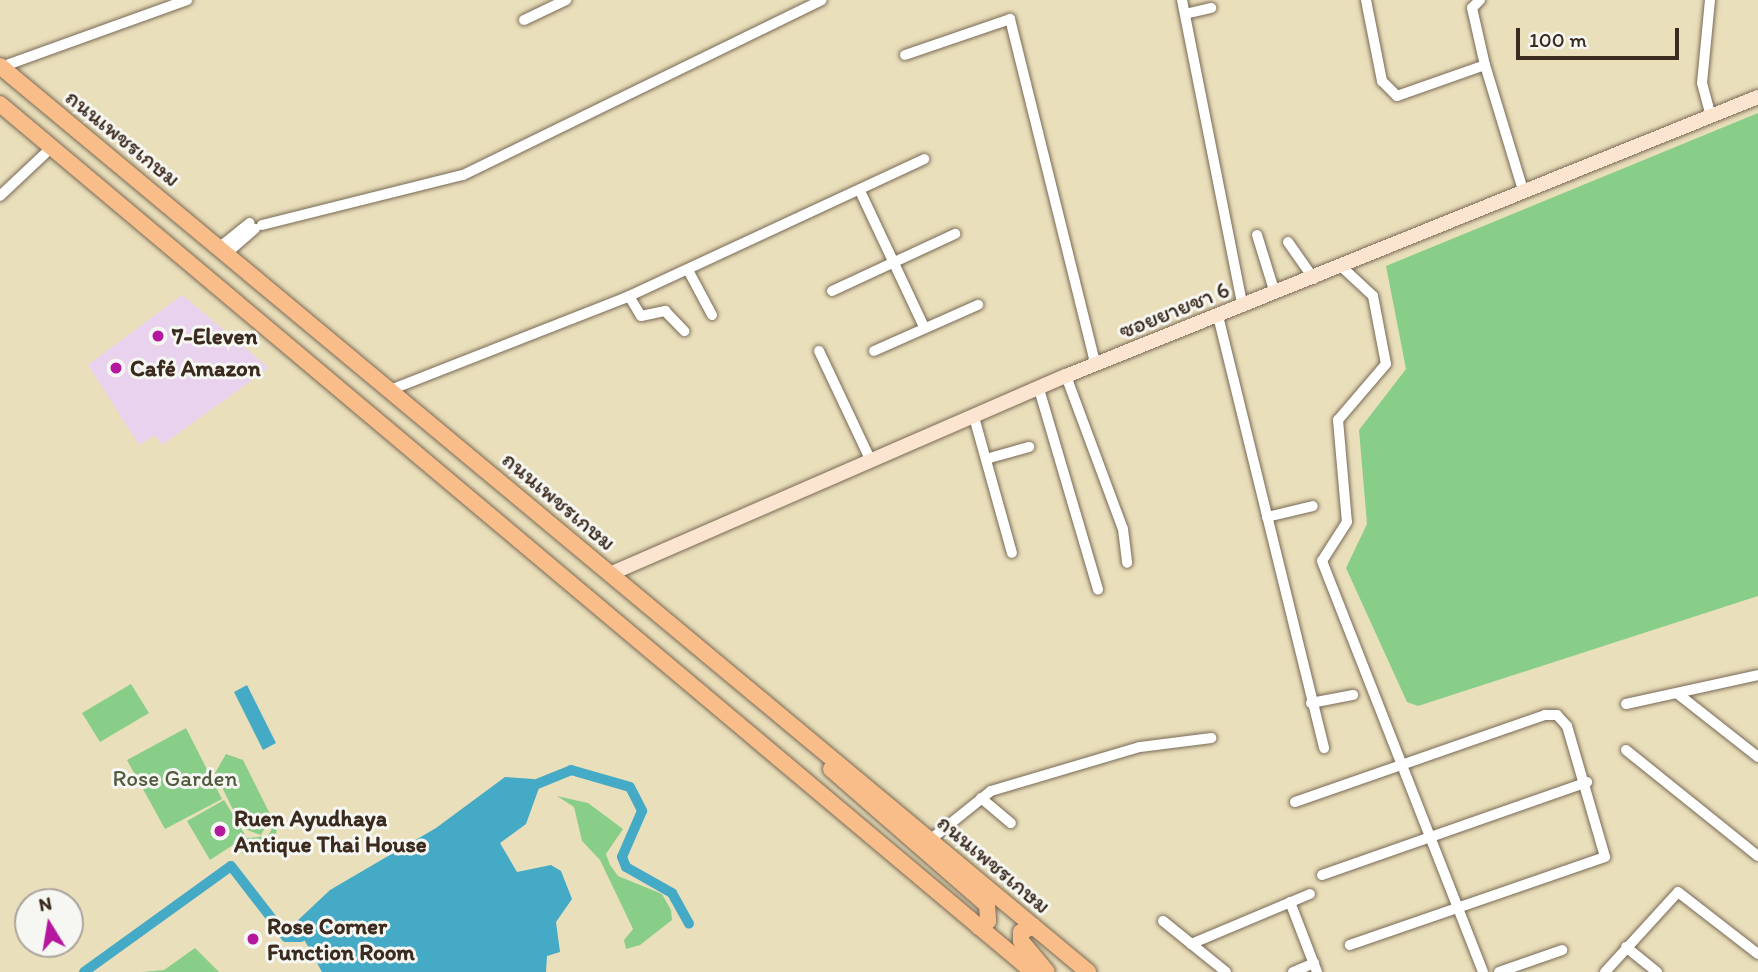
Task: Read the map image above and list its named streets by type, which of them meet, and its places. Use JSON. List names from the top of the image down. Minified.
{"streets":{"main road":["ถนนเพชรเกษม"],"street":["ซอยยายชา 6"]},"crossings":[["ถนนเพชรเกษม","ซอยยายชา 6"]],"parks":["Rose Garden"],"places":["7-Eleven","Café Amazon","Ruen Ayudhaya Antique Thai House","Rose Corner Function Room"],"scale_bar":"100 m","north":"top"}
